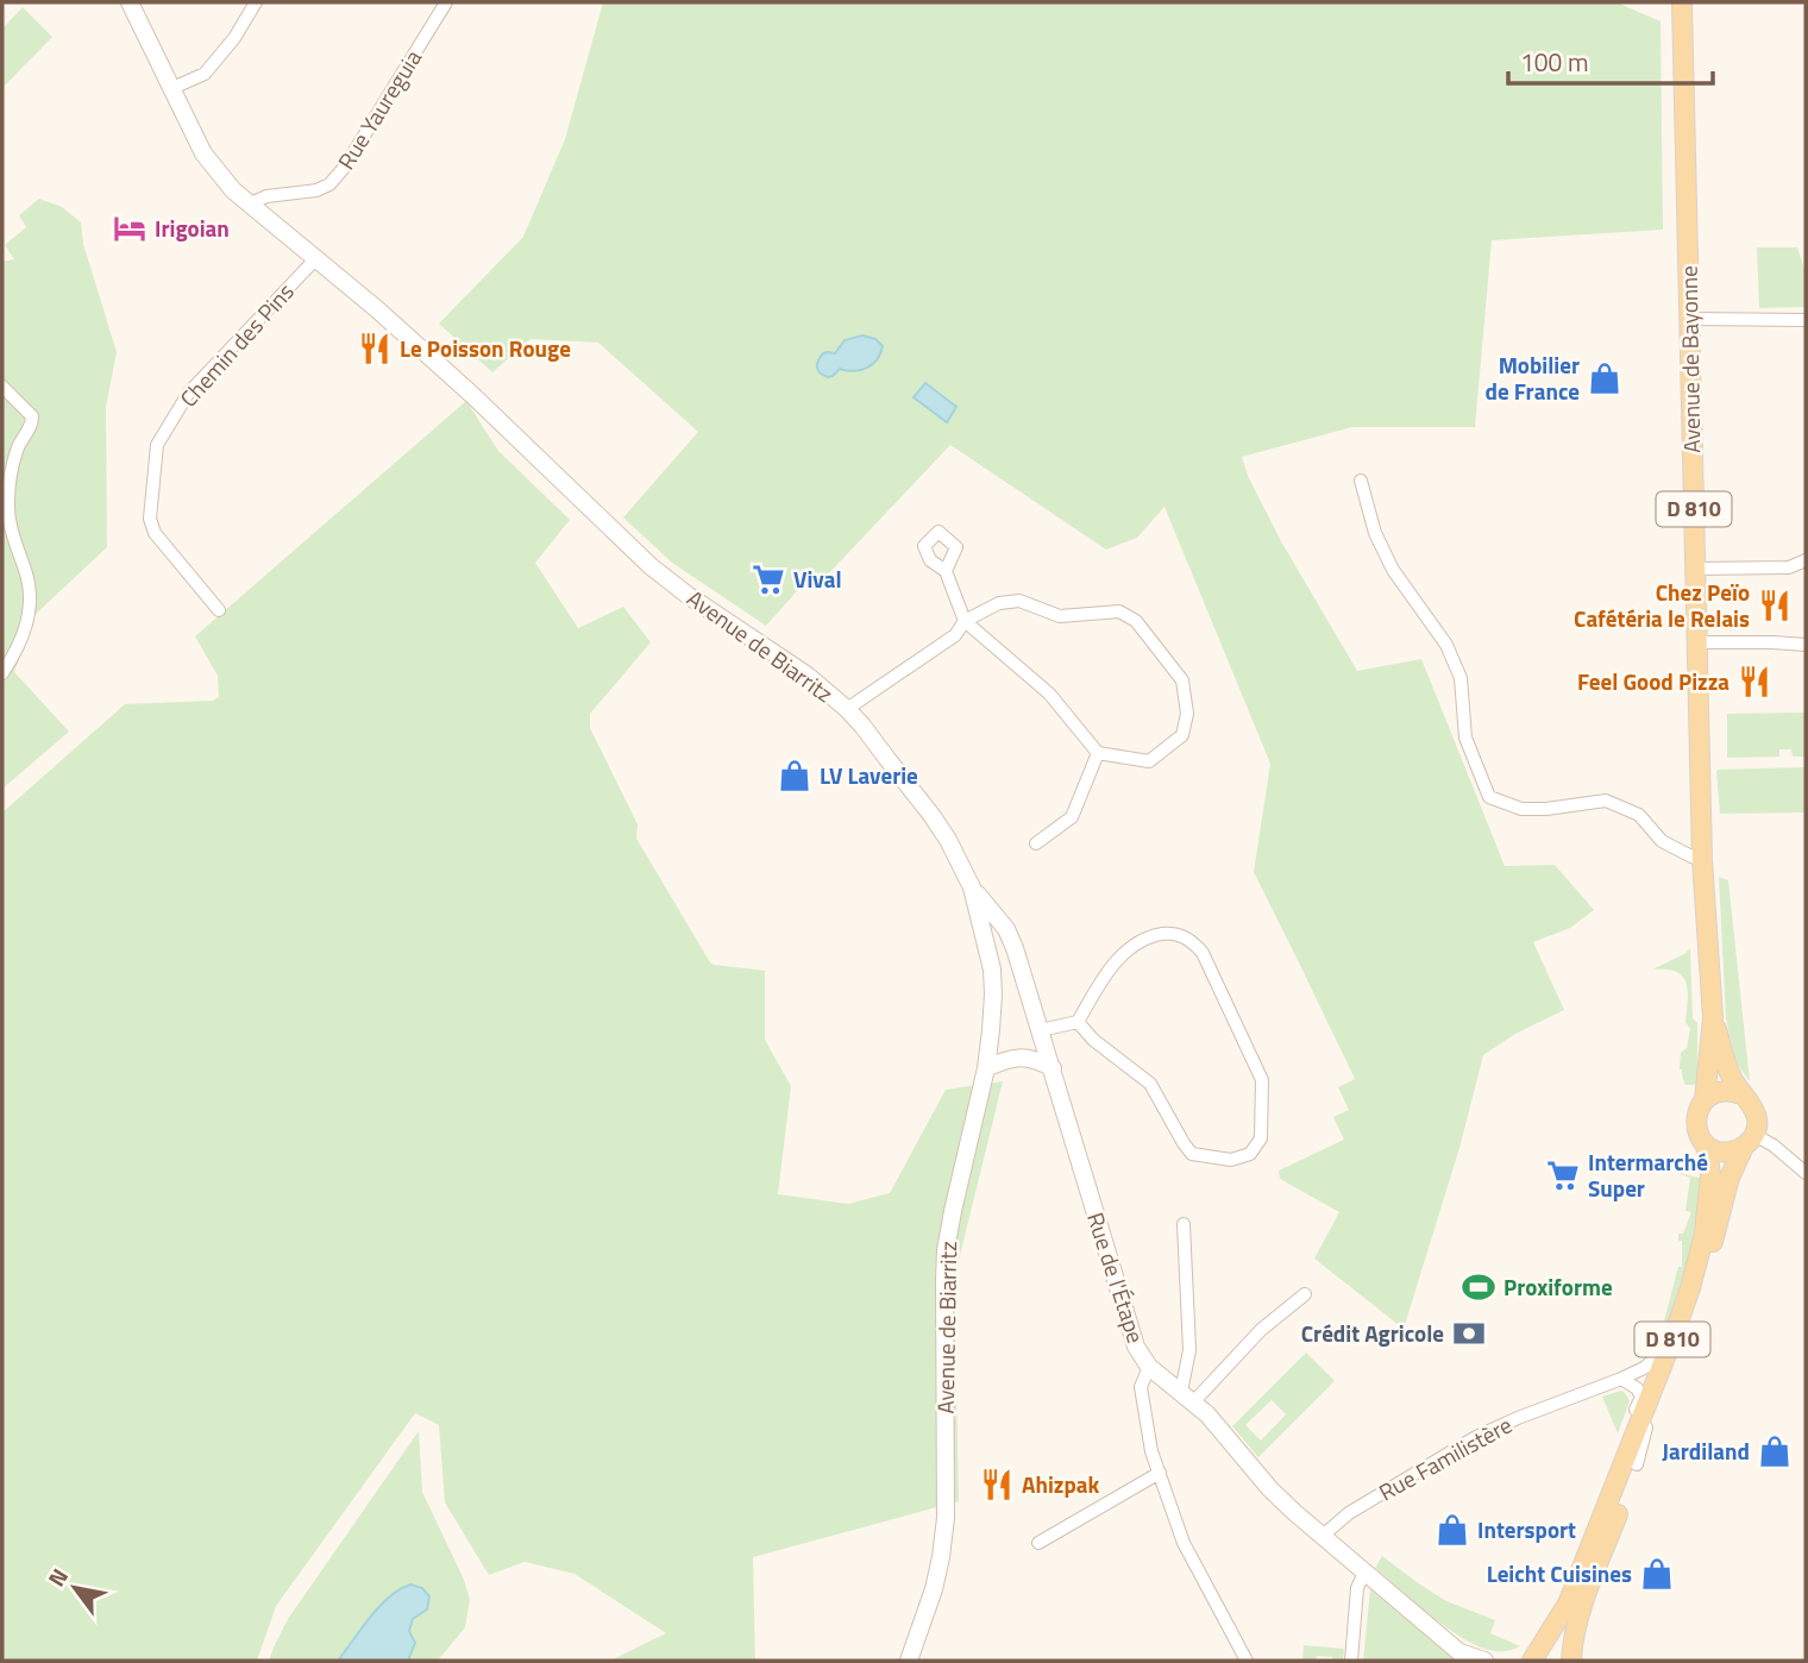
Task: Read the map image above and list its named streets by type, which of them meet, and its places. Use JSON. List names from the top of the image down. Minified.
{"streets":{"main road":["Avenue de Bayonne","D 810","Avenue de Biarritz","Rue de l'Étape"],"street":["Rue Yaureguia","Chemin des Pins","Rue Familistère"]},"crossings":[["Rue Yaureguia","Avenue de Biarritz"],["Chemin des Pins","Avenue de Biarritz"],["Avenue de Bayonne","D 810"],["D 810","Rue Familistère"],["Avenue de Biarritz","Rue de l'Étape"],["Rue de l'Étape","Rue Familistère"]],"places":{"hotel":["Irigoian"],"restaurant":["Le Poisson Rouge","Chez Peïo Cafétéria le Relais","Feel Good Pizza","Ahizpak"],"shop":["Mobilier de France","LV Laverie","Jardiland","Intersport","Leicht Cuisines"],"supermarket":["Vival","Intermarché Super"],"sports":["Proxiforme"],"bank":["Crédit Agricole"]},"scale_bar":"100 m","north":"top left"}
